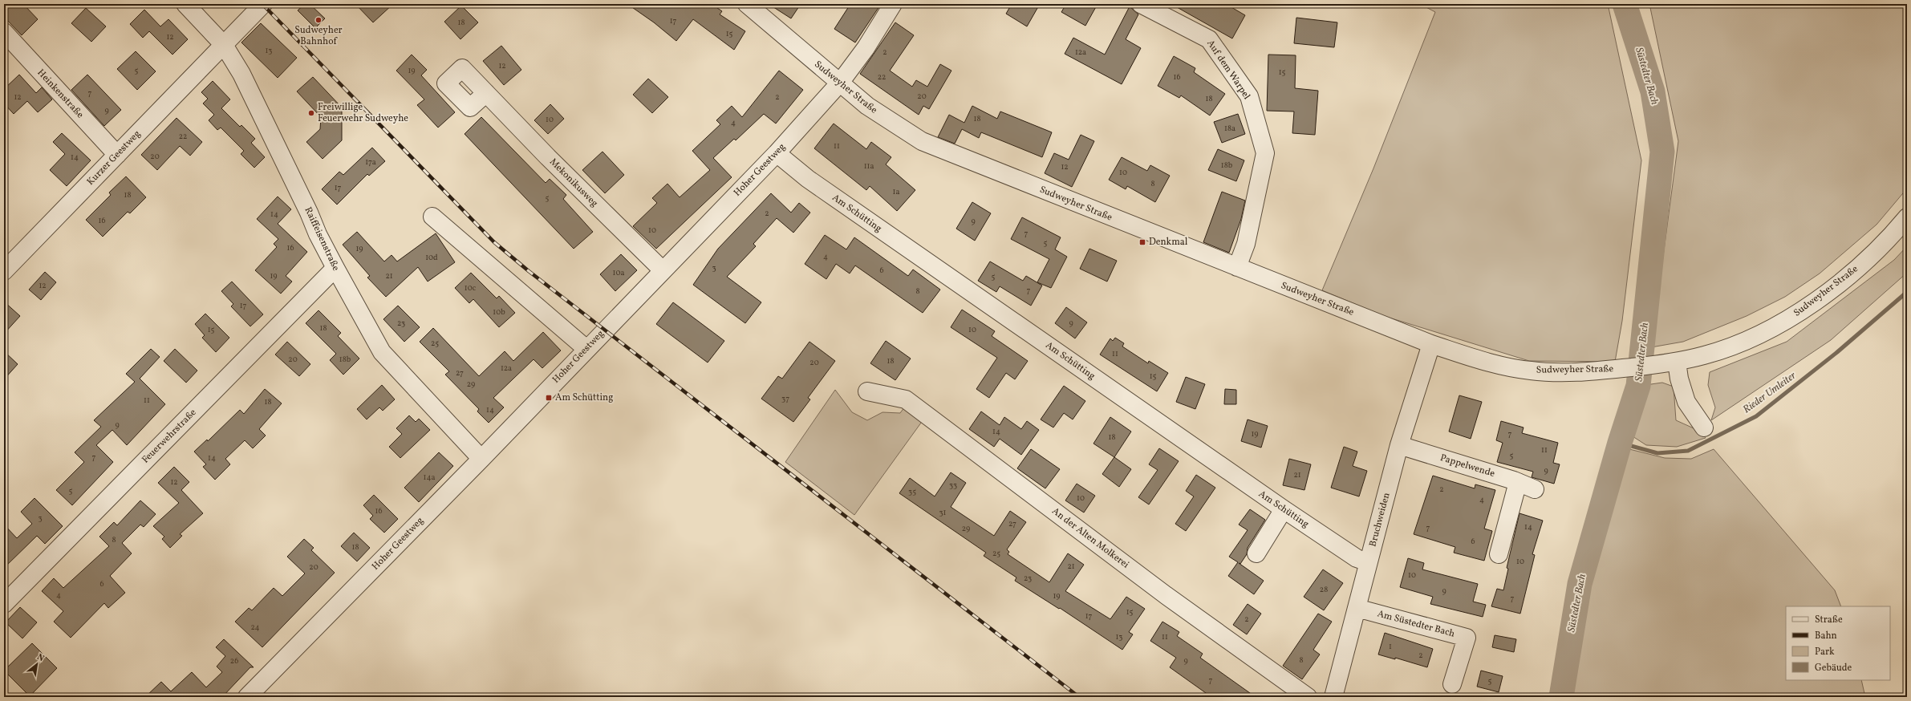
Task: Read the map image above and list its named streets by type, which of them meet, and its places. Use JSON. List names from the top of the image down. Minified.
{"streets":{"street":["Auf dem Warpel","Sudweyher Straße","Heinkenstraße","Kurzer Geestweg","Hoher Geestweg","Mekonikusweg","Am Schütting","Raiffeisenstraße","Feuerwehrstraße","Pappelwende","Bruchweiden","An der Alten Molkerei","Am Süstedter Bach"]},"crossings":[["Auf dem Warpel","Sudweyher Straße"],["Sudweyher Straße","Hoher Geestweg"],["Sudweyher Straße","Bruchweiden"],["Heinkenstraße","Kurzer Geestweg"],["Kurzer Geestweg","Raiffeisenstraße"],["Hoher Geestweg","Mekonikusweg"],["Hoher Geestweg","Am Schütting"],["Hoher Geestweg","Raiffeisenstraße"],["Am Schütting","Bruchweiden"],["Raiffeisenstraße","Feuerwehrstraße"],["Pappelwende","Bruchweiden"],["Bruchweiden","Am Süstedter Bach"]],"water":["Süstedter Bach","Rieder Umleiter"],"places":{"other":["Sudweyher Bahnhof","Freiwillige Feuerwehr Sudweyhe"],"transit":["Denkmal","Am Schütting"]},"house_numbers":["17","18","15","12","13","2","12a","12","5","19","15","22","16","7","20","12","2","18","9","18","10","4","18a","22","11","20","14","17a","18b","11a","12","10","8","17","1a","18","5","2","14","16","9","10","7","5","16","19","4","10d","3","6","10a","19","21","5","12","10c","7","8","17","10b","23","9","18","15","10","25","11","20","18b","18","20","12a","27","15","29","37","11","18","14","9","14","19","7","18","11","5","7","14","9","21","14a","12","33","2","5","35","10","4","16","31","3","27","14","7","29","8","6","18","25","10","21","20","10","23","6","28","9","4","19","7","15","17","2","24","13","11","1","2","8","26","9","7","5"],"legend":["Straße","Bahn","Park","Gebäude"],"north":"top right"}
